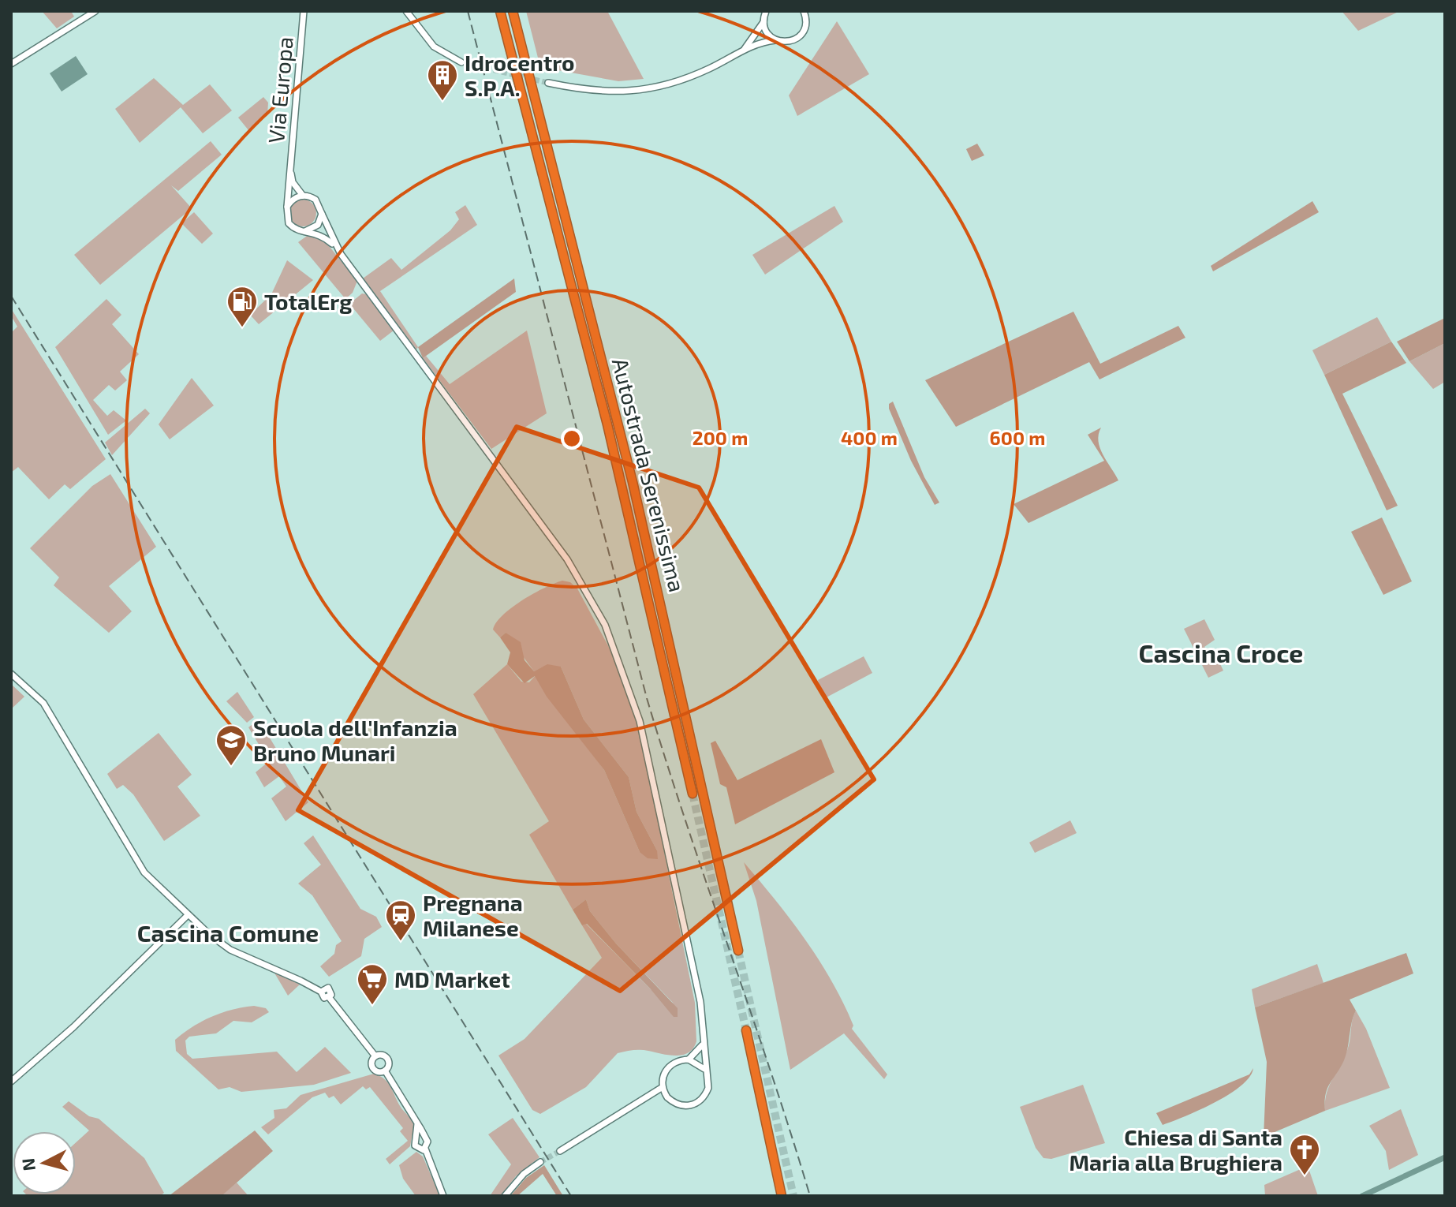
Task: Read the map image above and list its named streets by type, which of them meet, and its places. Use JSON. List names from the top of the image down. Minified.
{"streets":{"highway":["Autostrada Serenissima"],"street":["Via Europa"]},"districts":["Cascina Croce","Cascina Comune"],"places":{"building":["Idrocentro S.P.A."],"fuel station":["TotalErg"],"school or university":["Scuola dell'Infanzia Bruno Munari"],"station":["Pregnana Milanese"],"supermarket":["MD Market"],"church":["Chiesa di Santa Maria alla Brughiera"]},"north":"left","rings":["200 m","400 m","600 m"]}
